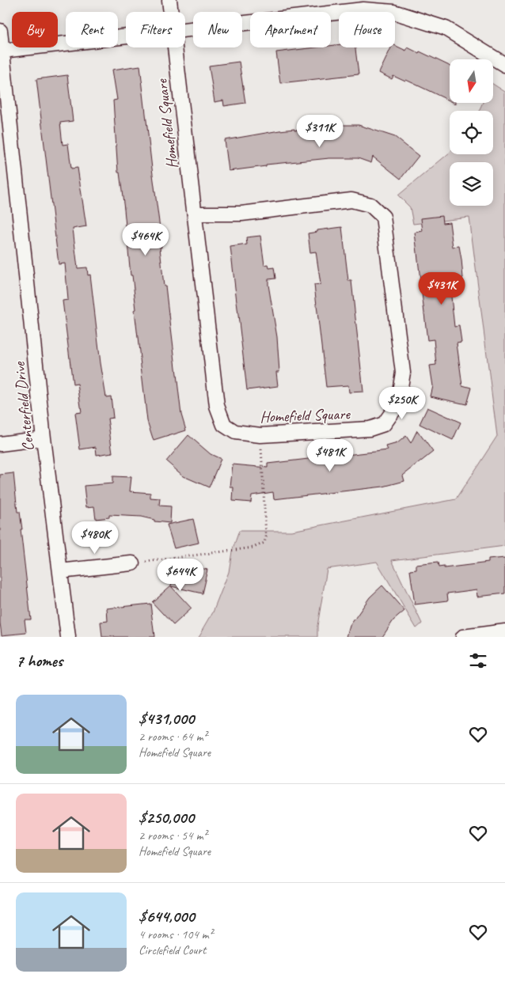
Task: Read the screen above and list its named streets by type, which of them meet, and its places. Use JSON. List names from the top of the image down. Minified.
{"streets":{"street":["Homefield Square","Centerfield Drive"]},"north":"bottom","page":{"chip":["Buy","Rent","Filters","New","Apartment","House"],"price":["$311K","$464K","$431K","$250K","$481K","$480K","$644K"],"heading":"7 homes","list":[{"name":"$431,000","note":"2 rooms · 64 m² · Homefield Square"},{"name":"$250,000","note":"2 rooms · 54 m² · Homefield Square"},{"name":"$644,000","note":"4 rooms · 104 m² · Circlefield Court"}]}}
